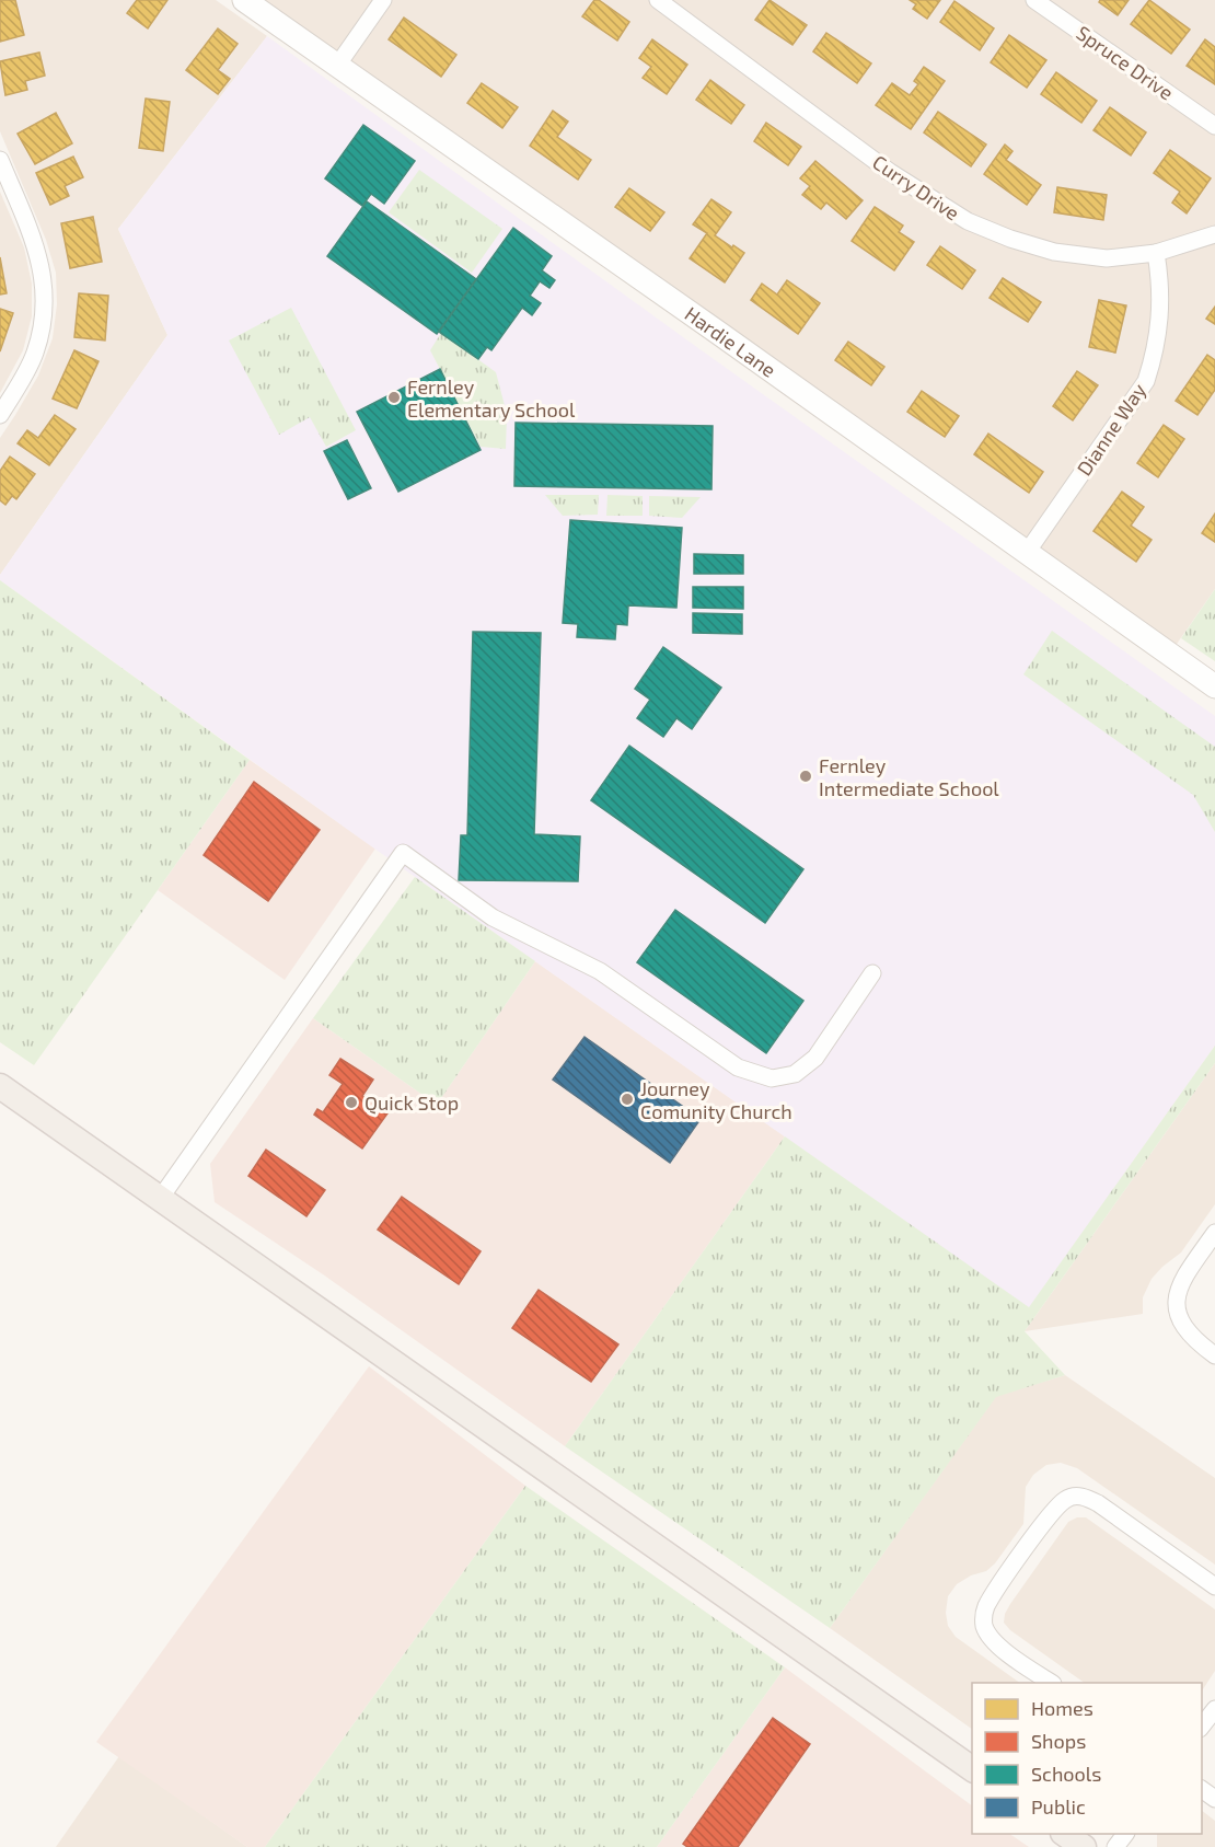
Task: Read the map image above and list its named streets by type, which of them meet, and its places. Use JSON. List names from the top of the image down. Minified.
{"streets":{"street":["Spruce Drive","Curry Drive","Hardie Lane","Dianne Way"]},"crossings":[["Curry Drive","Dianne Way"],["Hardie Lane","Dianne Way"]],"places":["Fernley Elementary School","Fernley Intermediate School","Journey Comunity Church","Quick Stop"],"legend":["Homes","Shops","Schools","Public"]}
